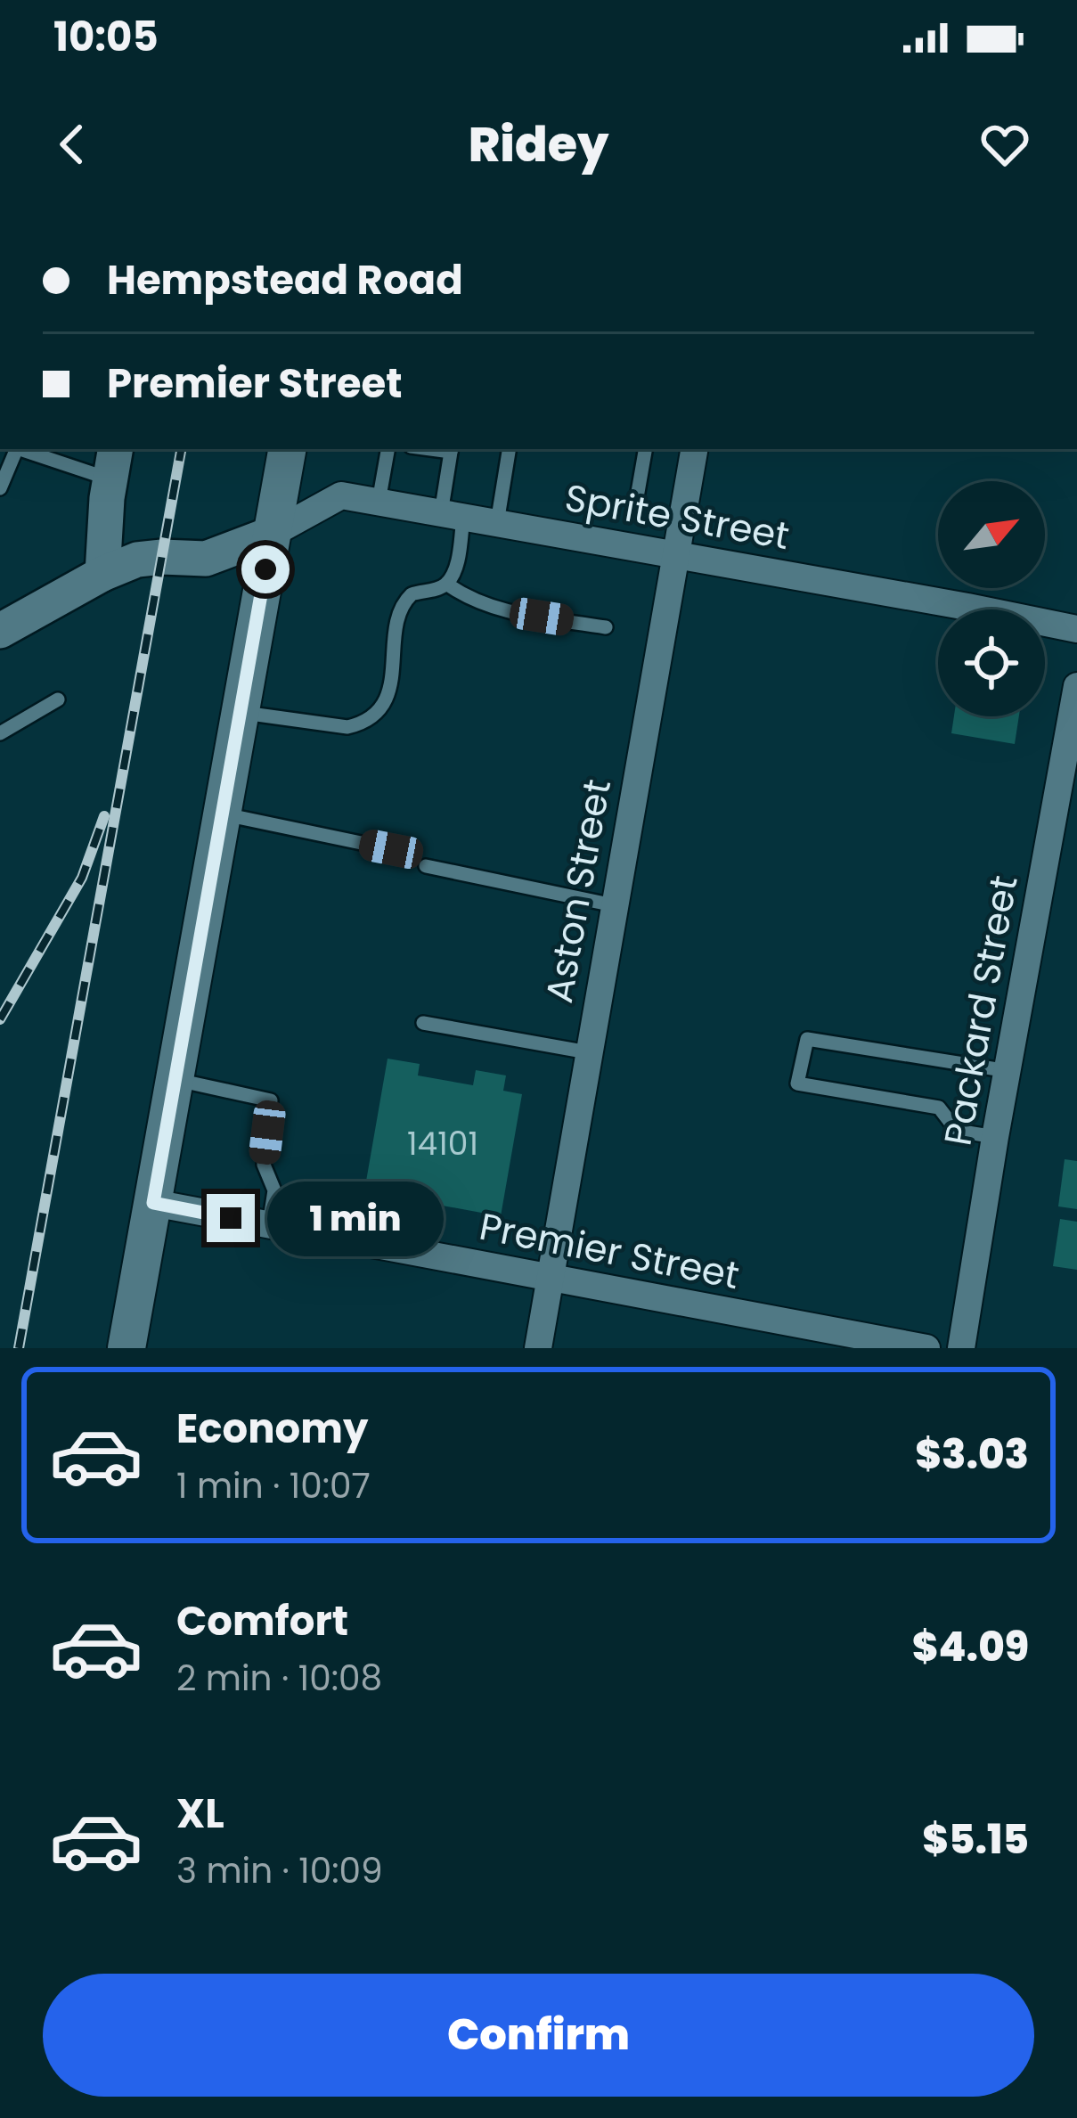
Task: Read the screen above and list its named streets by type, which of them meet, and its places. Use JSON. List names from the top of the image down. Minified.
{"streets":{"street":["Sprite Street","Aston Street","Packard Street","Premier Street"]},"crossings":[["Sprite Street","Aston Street"],["Aston Street","Premier Street"]],"house_numbers":["14101"],"north":"top right","page":{"status":"10:05","header":"Ridey","banner":["Hempstead Road","Premier Street"],"bubble":"1 min","list":[{"name":"Economy","note":"1 min · 10:07","value":"$3.03"},{"name":"Comfort","note":"2 min · 10:08","value":"$4.09"},{"name":"XL","note":"3 min · 10:09","value":"$5.15"}],"buttons":"Confirm"}}
